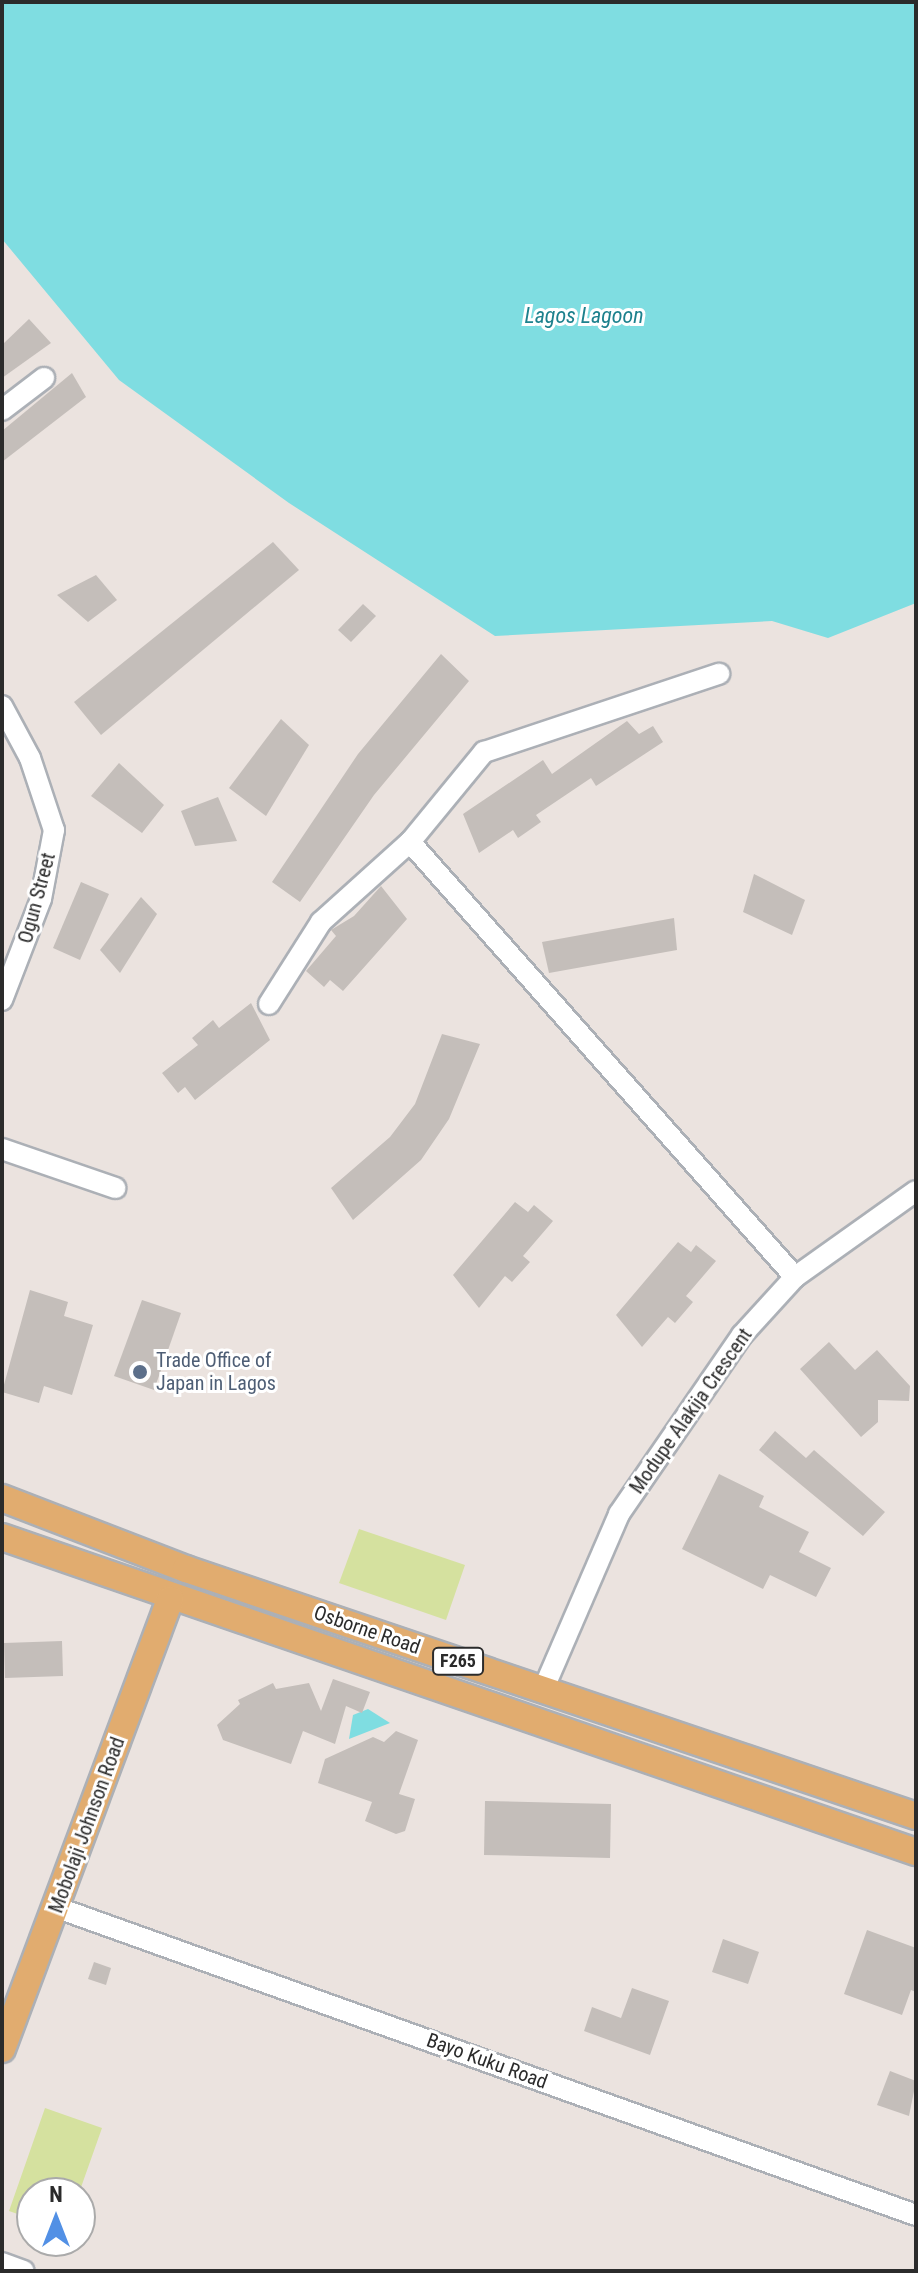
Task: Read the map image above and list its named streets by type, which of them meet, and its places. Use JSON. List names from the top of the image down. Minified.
{"streets":{"main road":["Osborne Road","F265","Mobolaji Johnson Road"],"street":["Ogun Street","Modupe Alakija Crescent","Bayo Kuku Road"]},"crossings":[["Modupe Alakija Crescent","Osborne Road"],["Osborne Road","Mobolaji Johnson Road"],["Mobolaji Johnson Road","Bayo Kuku Road"]],"water":["Lagos Lagoon"],"places":["Trade Office of Japan in Lagos"],"north":"top"}
